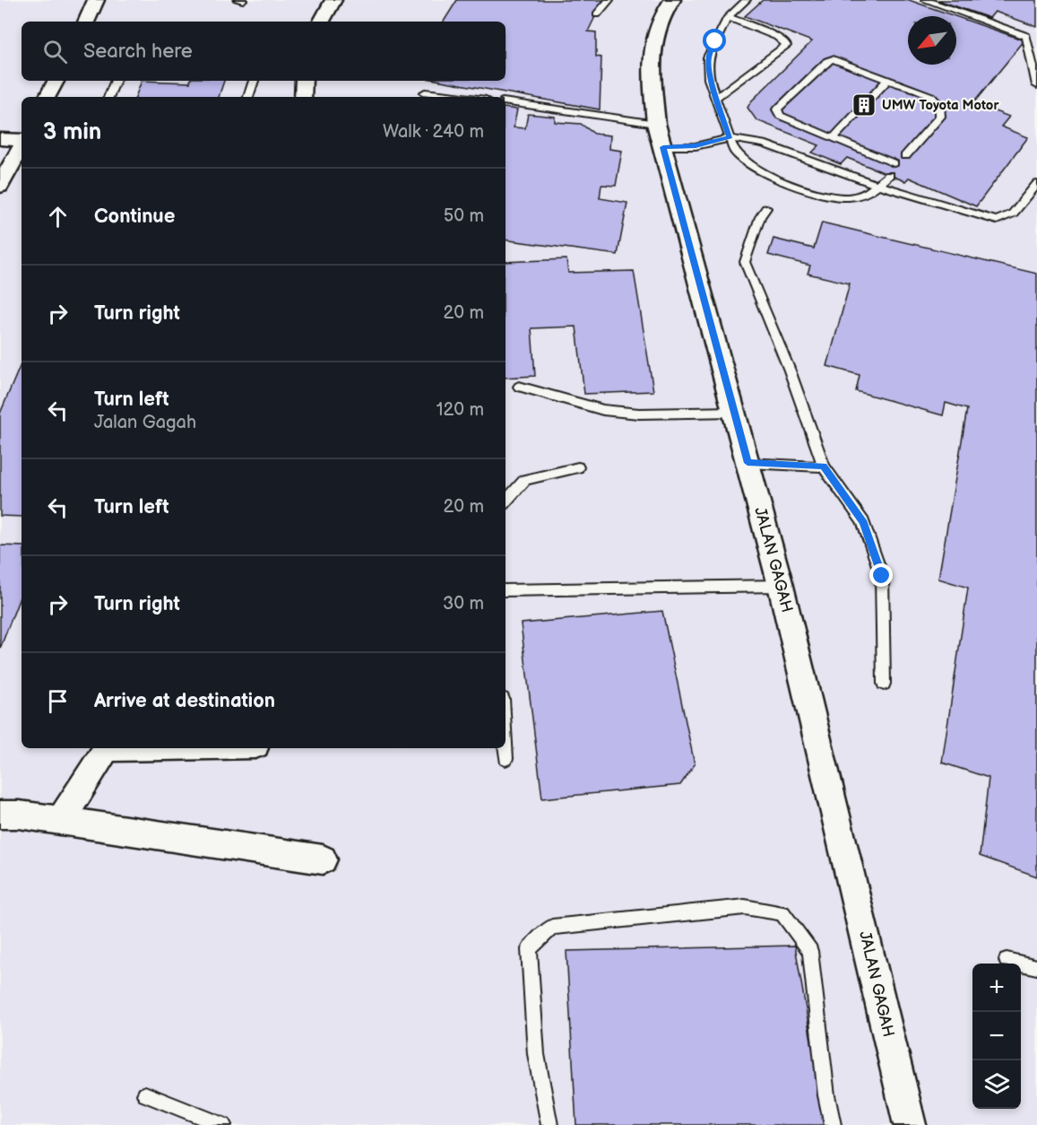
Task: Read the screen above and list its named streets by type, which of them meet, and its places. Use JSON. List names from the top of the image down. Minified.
{"streets":{"street":["JALAN GAGAH"]},"places":{"building":["UMW Toyota Motor"]},"north":"bottom left","page":{"search":"Search here","heading":["3 min","Walk · 240 m"],"list":[["Continue","50 m"],["Turn right","20 m"],["Turn left","Jalan Gagah","120 m"],["Turn left","20 m"],["Turn right","30 m"],"Arrive at destination"],"map_buttons":["+","−"]}}
